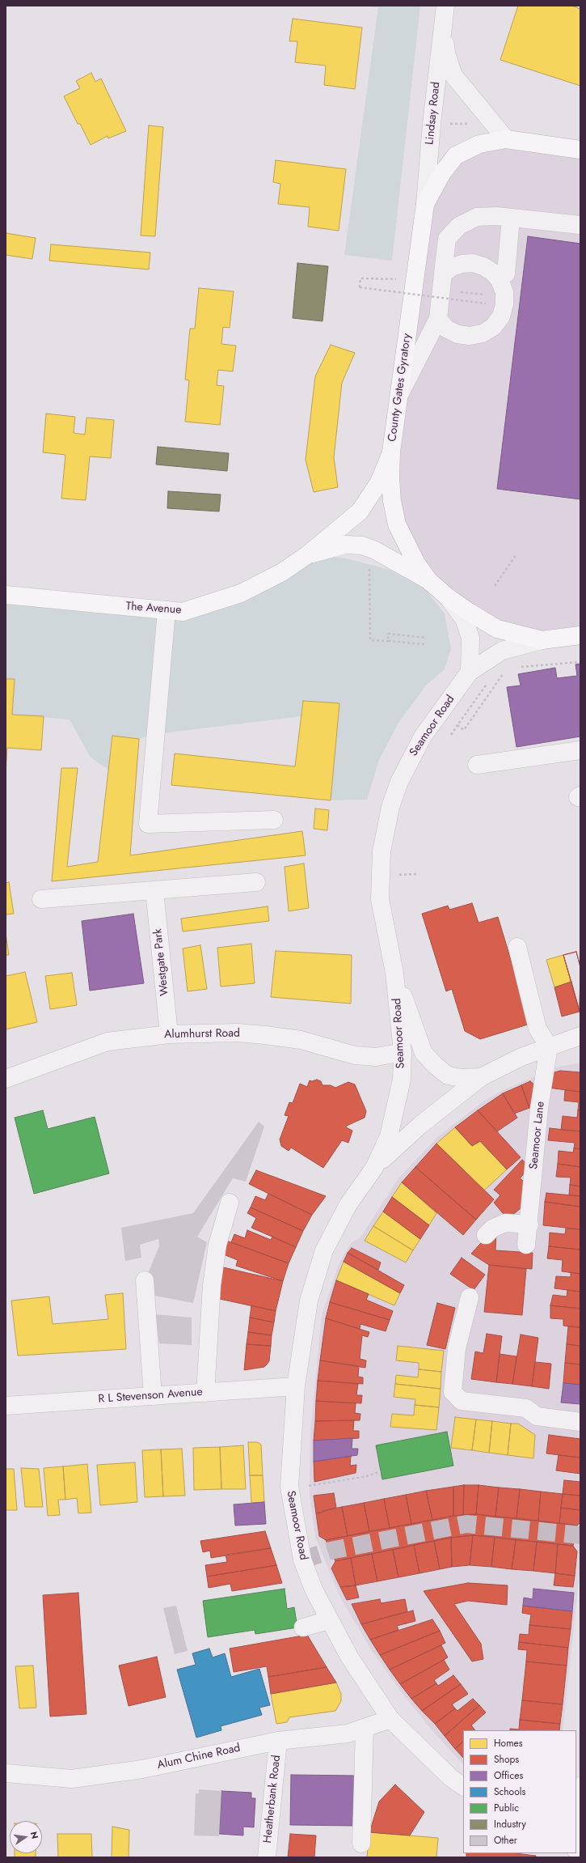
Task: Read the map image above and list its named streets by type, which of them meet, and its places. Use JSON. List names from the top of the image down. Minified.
{"streets":{"main road":["County Gates Gyratory","The Avenue"],"street":["Lindsay Road","Seamoor Road","Westgate Park","Alumhurst Road","Seamoor Lane","R L Stevenson Avenue","Alum Chine Road","Heatherbank Road"]},"crossings":[["Lindsay Road","County Gates Gyratory"],["County Gates Gyratory","The Avenue"],["County Gates Gyratory","Seamoor Road"],["Seamoor Road","Alumhurst Road"],["Seamoor Road","Seamoor Lane"],["Seamoor Road","R L Stevenson Avenue"],["Seamoor Road","Alum Chine Road"],["Westgate Park","Alumhurst Road"],["Alum Chine Road","Heatherbank Road"]],"legend":["Homes","Shops","Offices","Schools","Public","Industry","Other"],"north":"right"}
